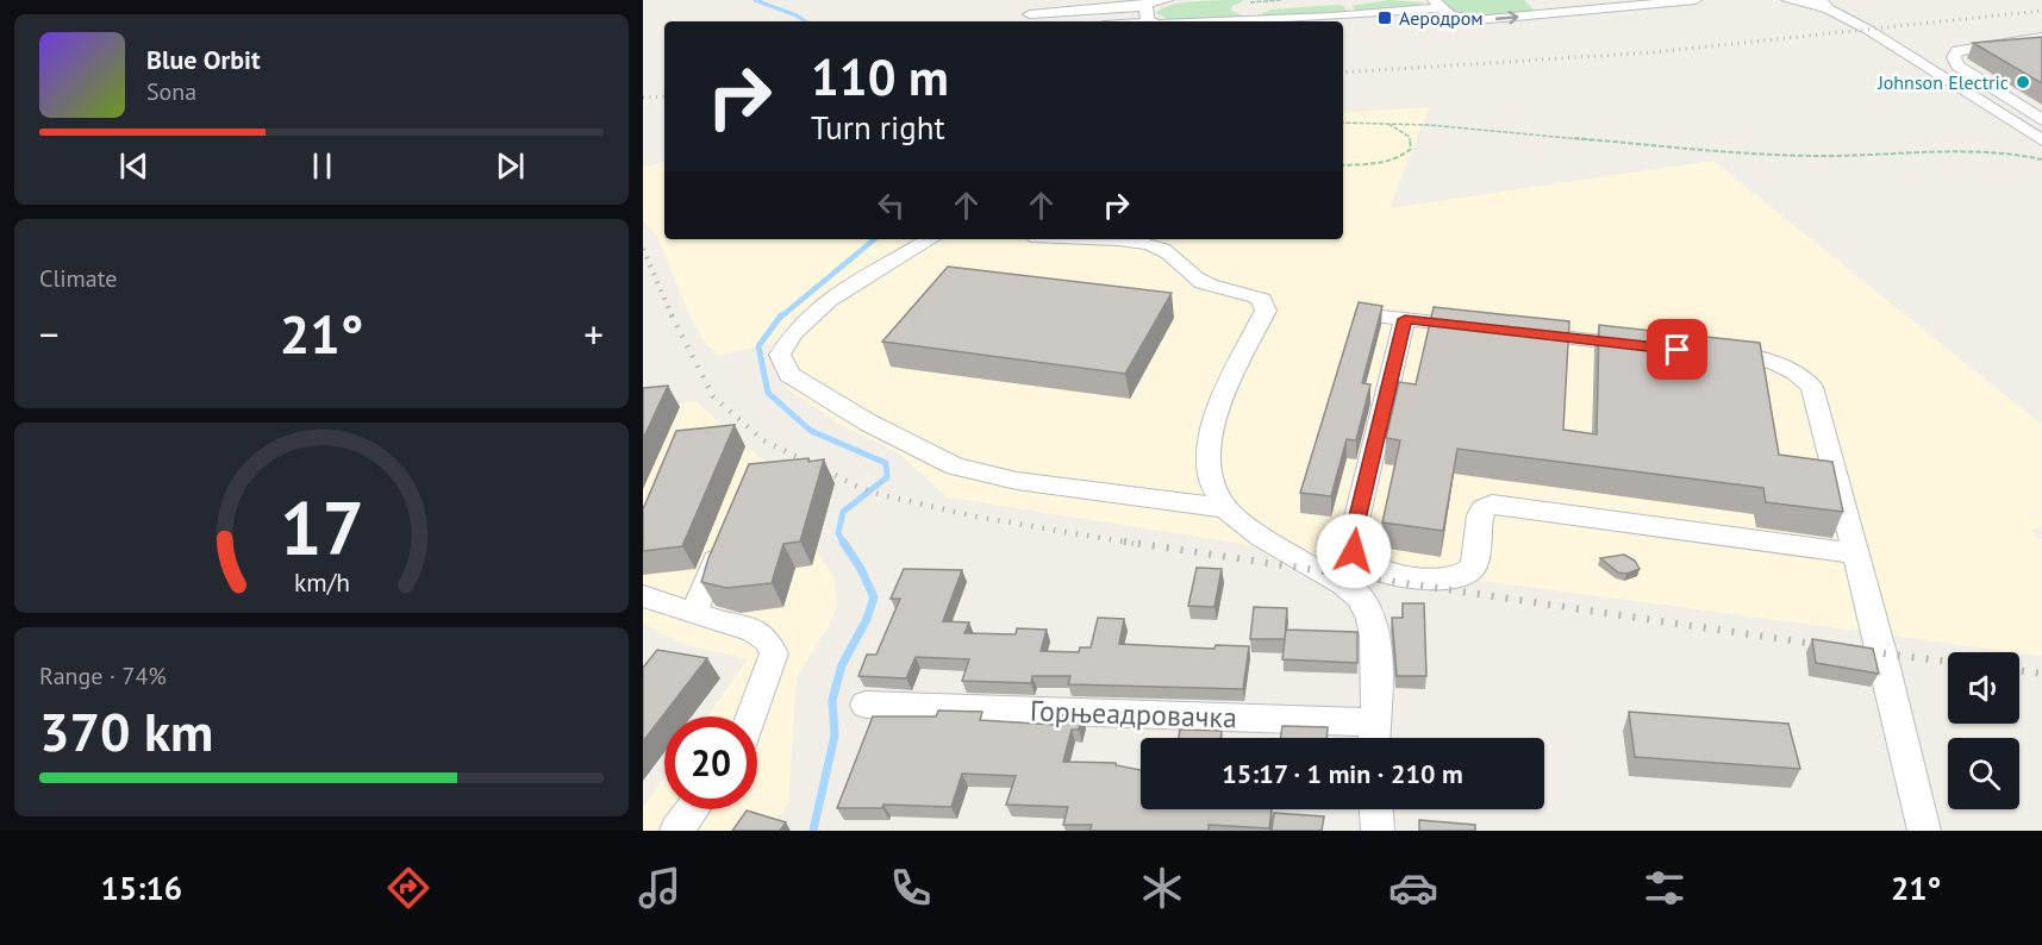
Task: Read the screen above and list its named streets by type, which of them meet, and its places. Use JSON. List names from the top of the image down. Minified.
{"streets":{"street":["Горњеадровачка"]},"places":{"transit":["Аеродром"],"other":["Johnson Electric"]},"page":{"turn":["110 m","Turn right"],"song":["Blue Orbit","Sona"],"tile":["Climate",["Range · 74%","370 km"]],"heat":["−","21°","+"],"limit":"20","trip":"15:17 · 1 min · 210 m","tabs":["15:16","21°"],"gauge":["17","km/h"]}}
